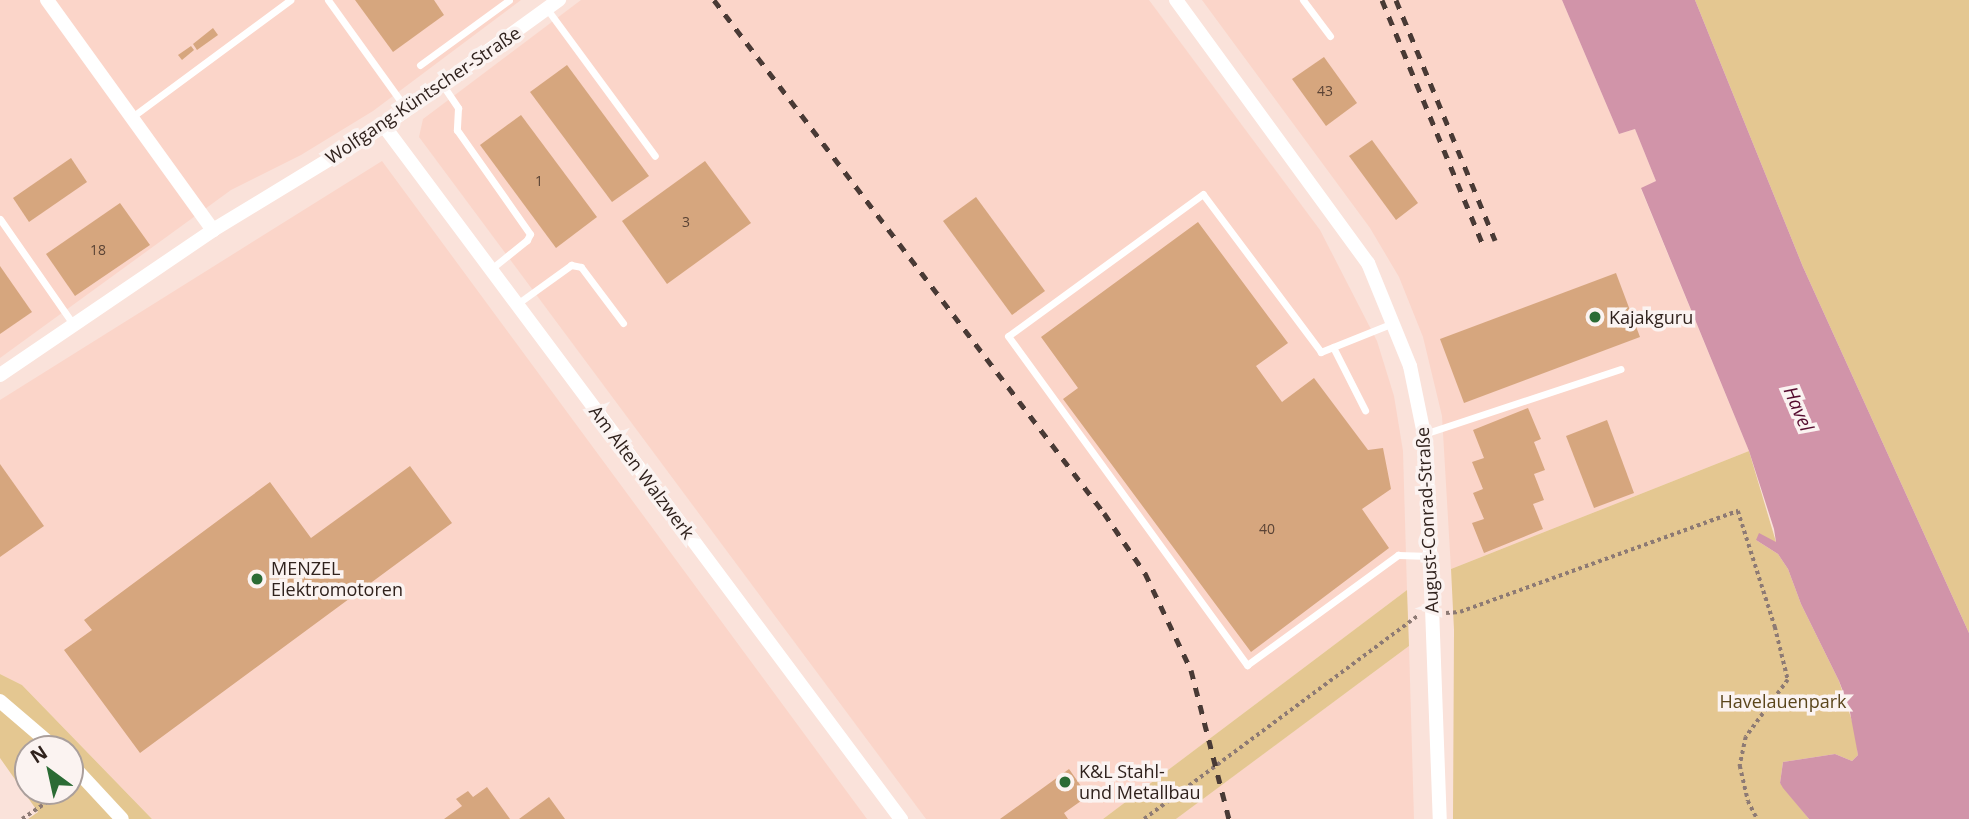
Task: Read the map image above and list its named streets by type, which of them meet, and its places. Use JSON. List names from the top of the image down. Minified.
{"streets":{"street":["Wolfgang-Küntscher-Straße","Am Alten Walzwerk","August-Conrad-Straße"]},"crossings":[["Wolfgang-Küntscher-Straße","Am Alten Walzwerk"]],"water":["Havel"],"parks":["Havelauenpark"],"places":["Kajakguru","MENZEL Elektromotoren","K&L Stahl- und Metallbau"],"house_numbers":["43","1","3","18","40"],"north":"top left"}
